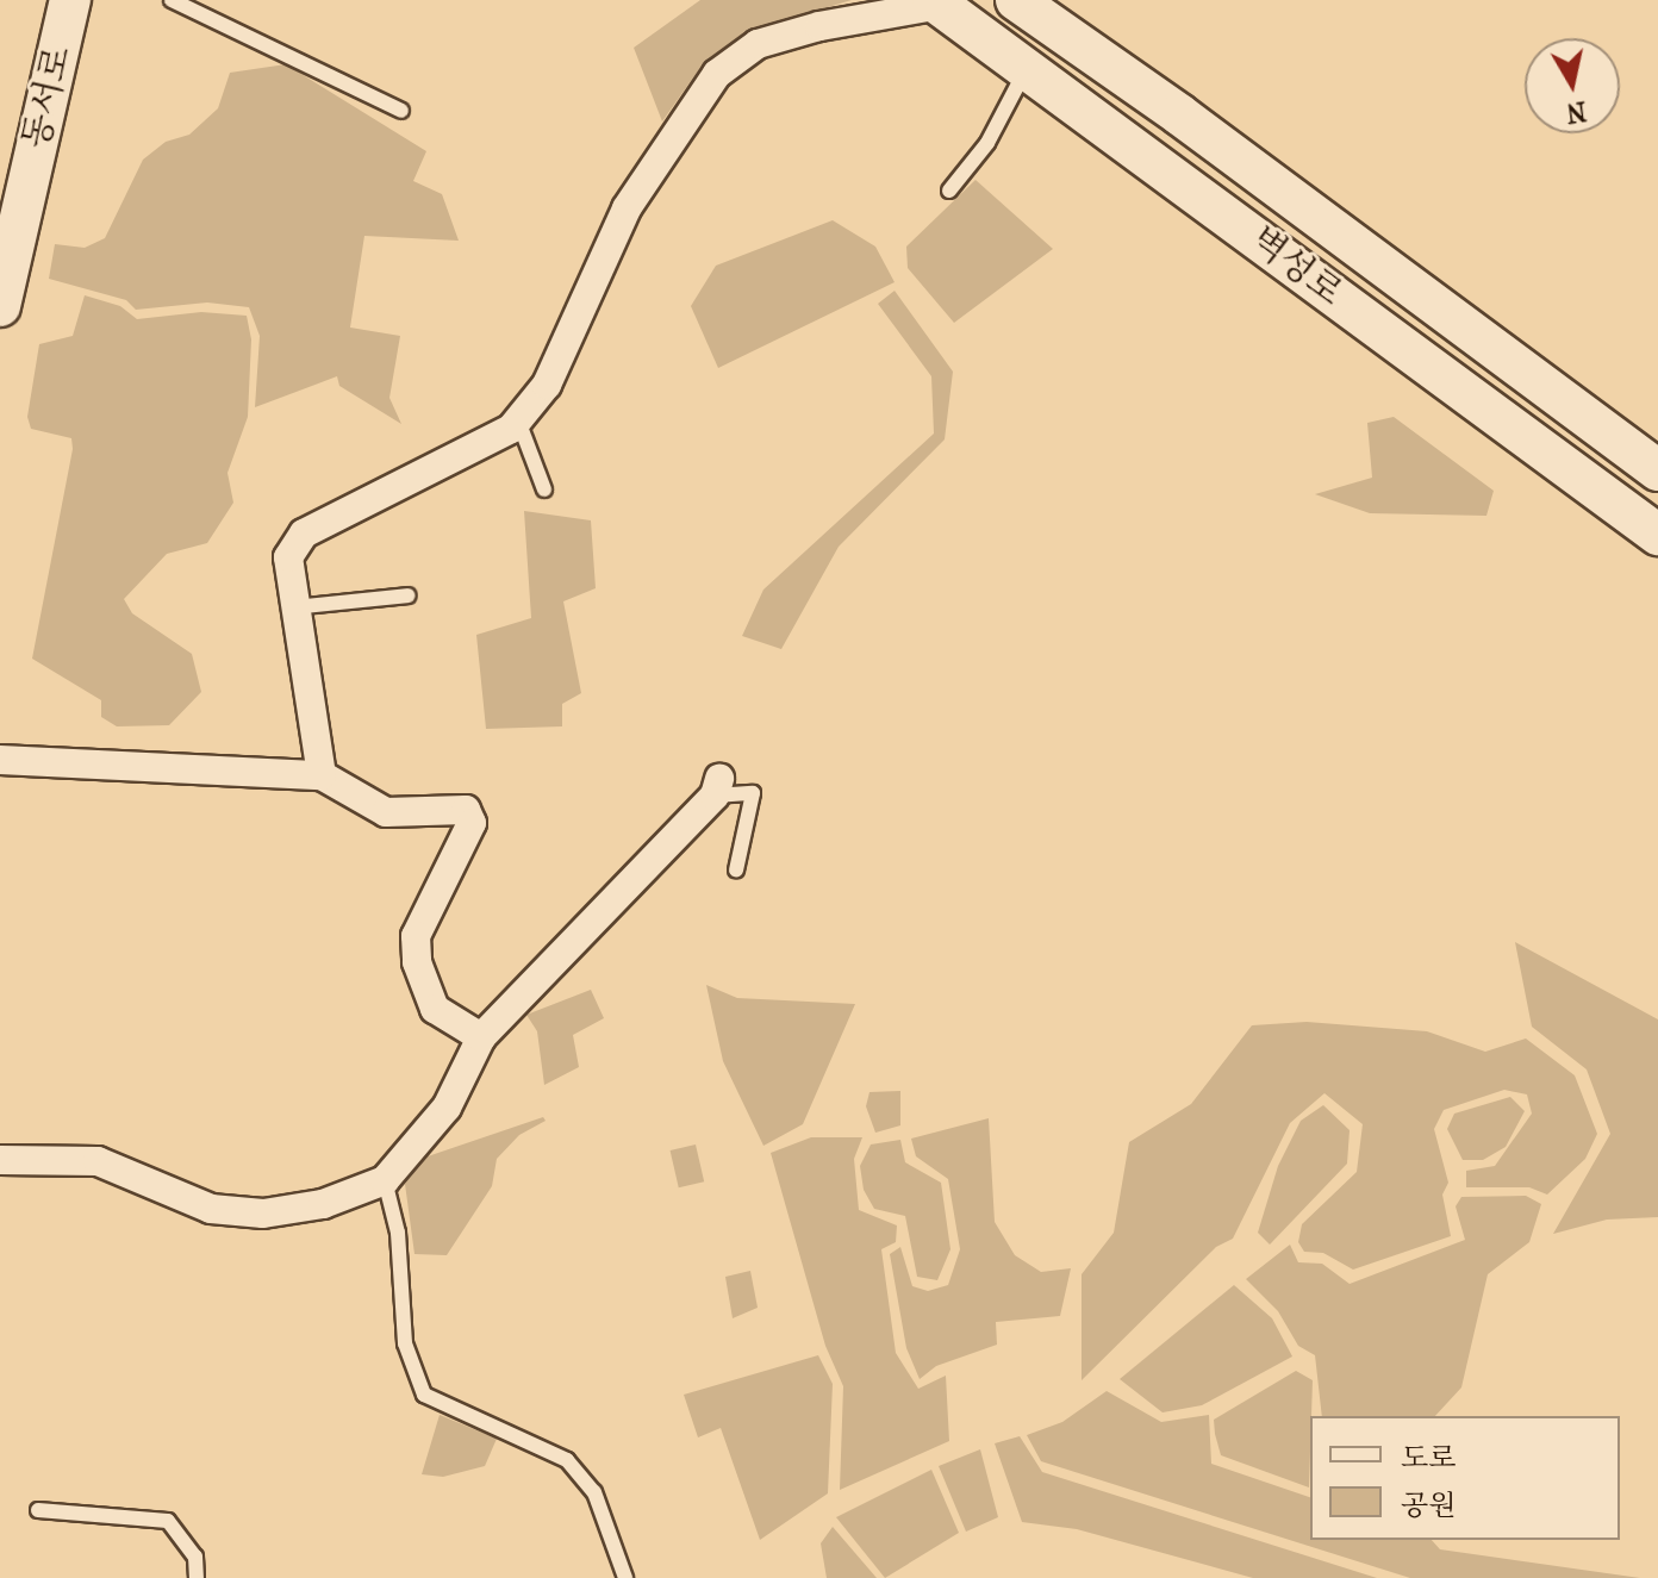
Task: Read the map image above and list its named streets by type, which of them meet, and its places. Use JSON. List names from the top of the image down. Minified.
{"streets":{"main road":["동서로","벽성로"]},"legend":["도로","공원"],"north":"bottom"}
